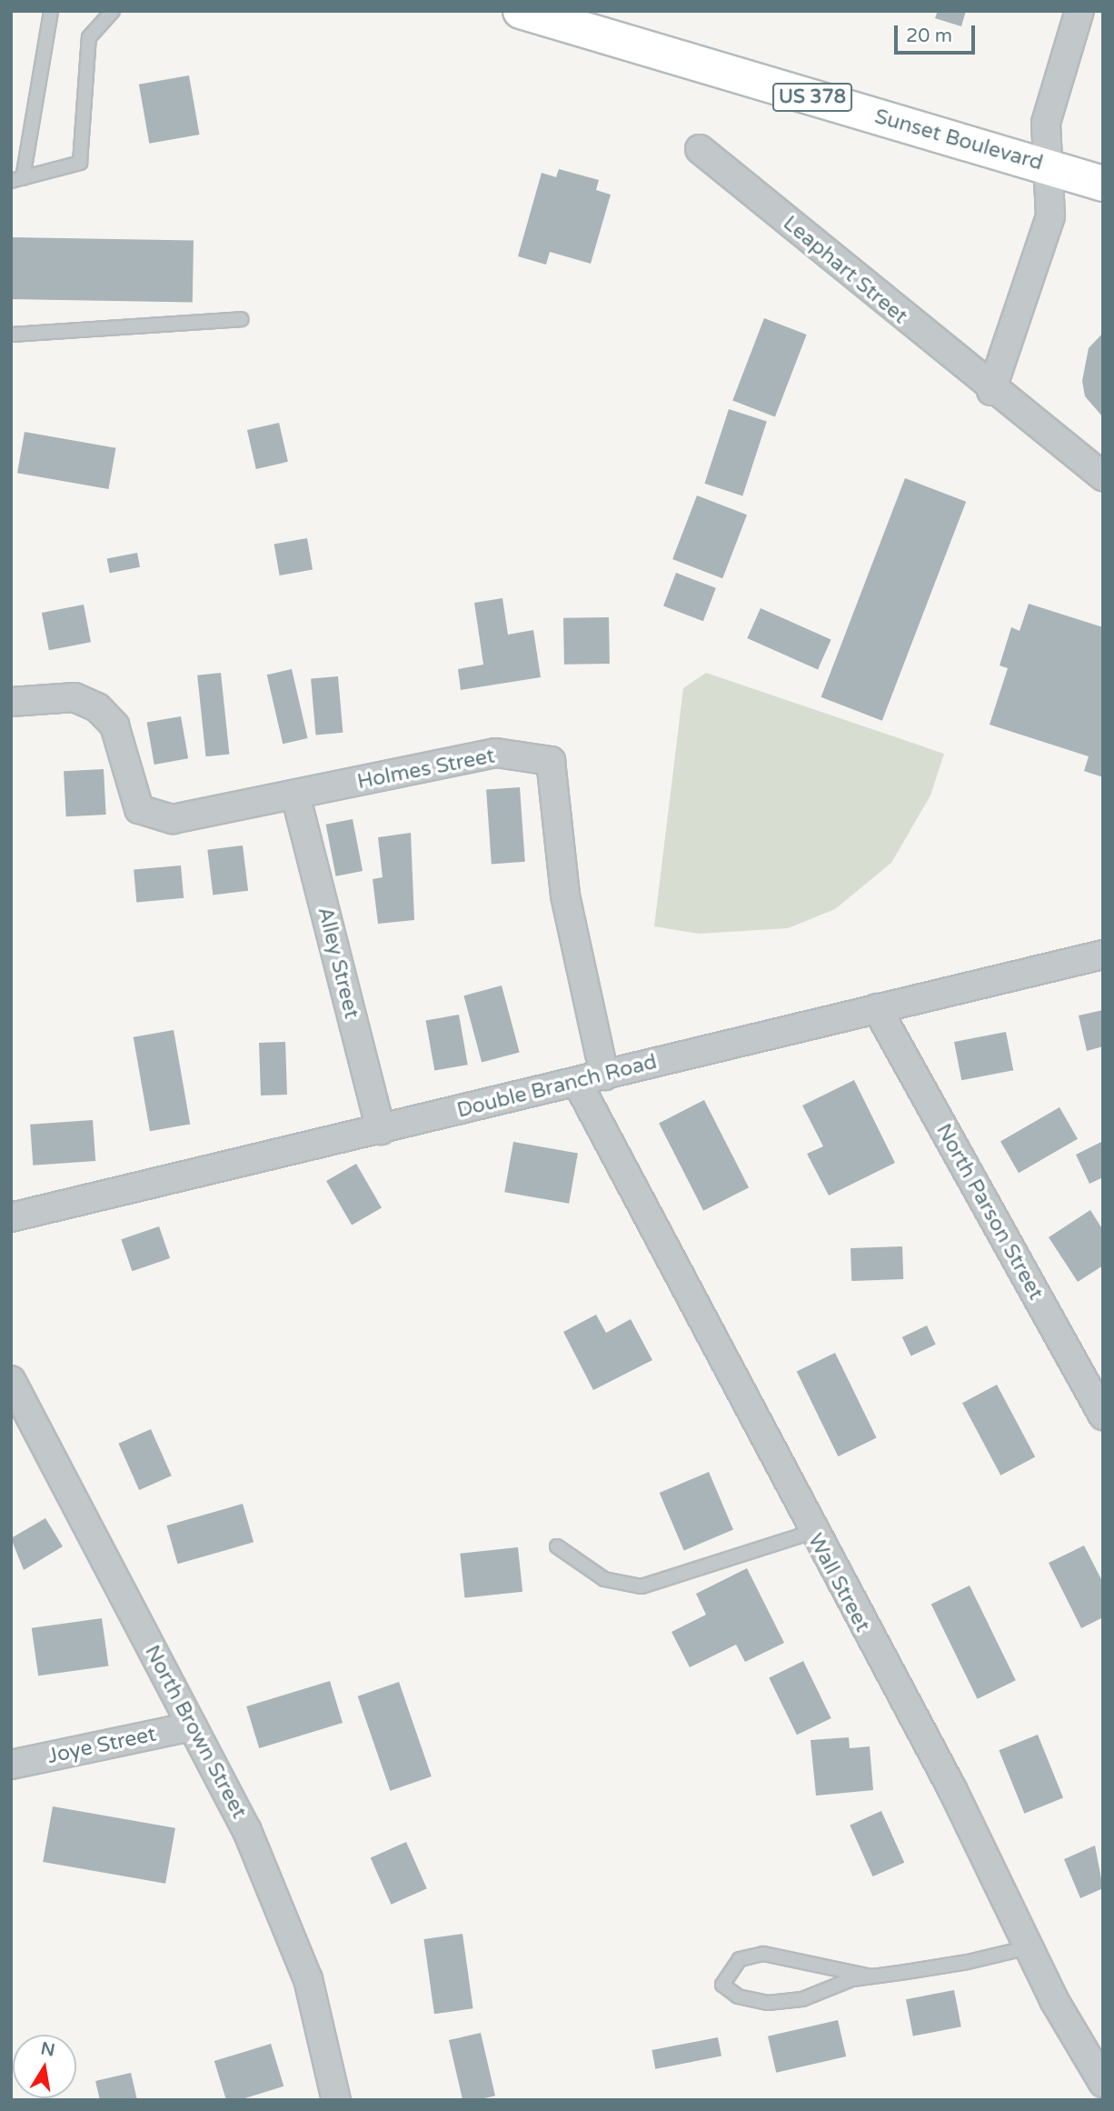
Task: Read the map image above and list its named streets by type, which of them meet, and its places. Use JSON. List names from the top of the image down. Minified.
{"streets":{"main road":["US 378","Sunset Boulevard"],"street":["Leaphart Street","Holmes Street","Alley Street","Double Branch Road","North Parson Street","Wall Street","North Brown Street","Joye Street"]},"crossings":[["Holmes Street","Alley Street"],["Holmes Street","Double Branch Road"],["Alley Street","Double Branch Road"],["Double Branch Road","North Parson Street"],["Double Branch Road","Wall Street"],["North Brown Street","Joye Street"]],"scale_bar":"20 m","north":"top"}
